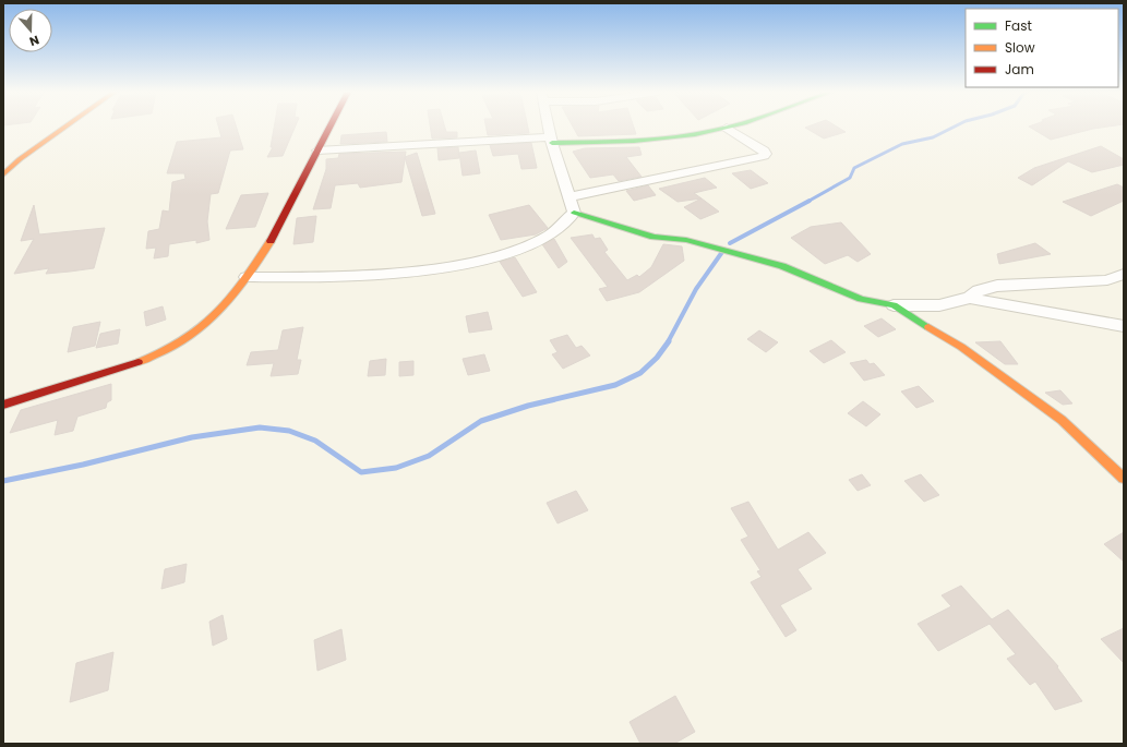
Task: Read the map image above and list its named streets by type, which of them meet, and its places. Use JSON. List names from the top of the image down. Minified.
{"legend":["Fast","Slow","Jam"],"north":"bottom"}
